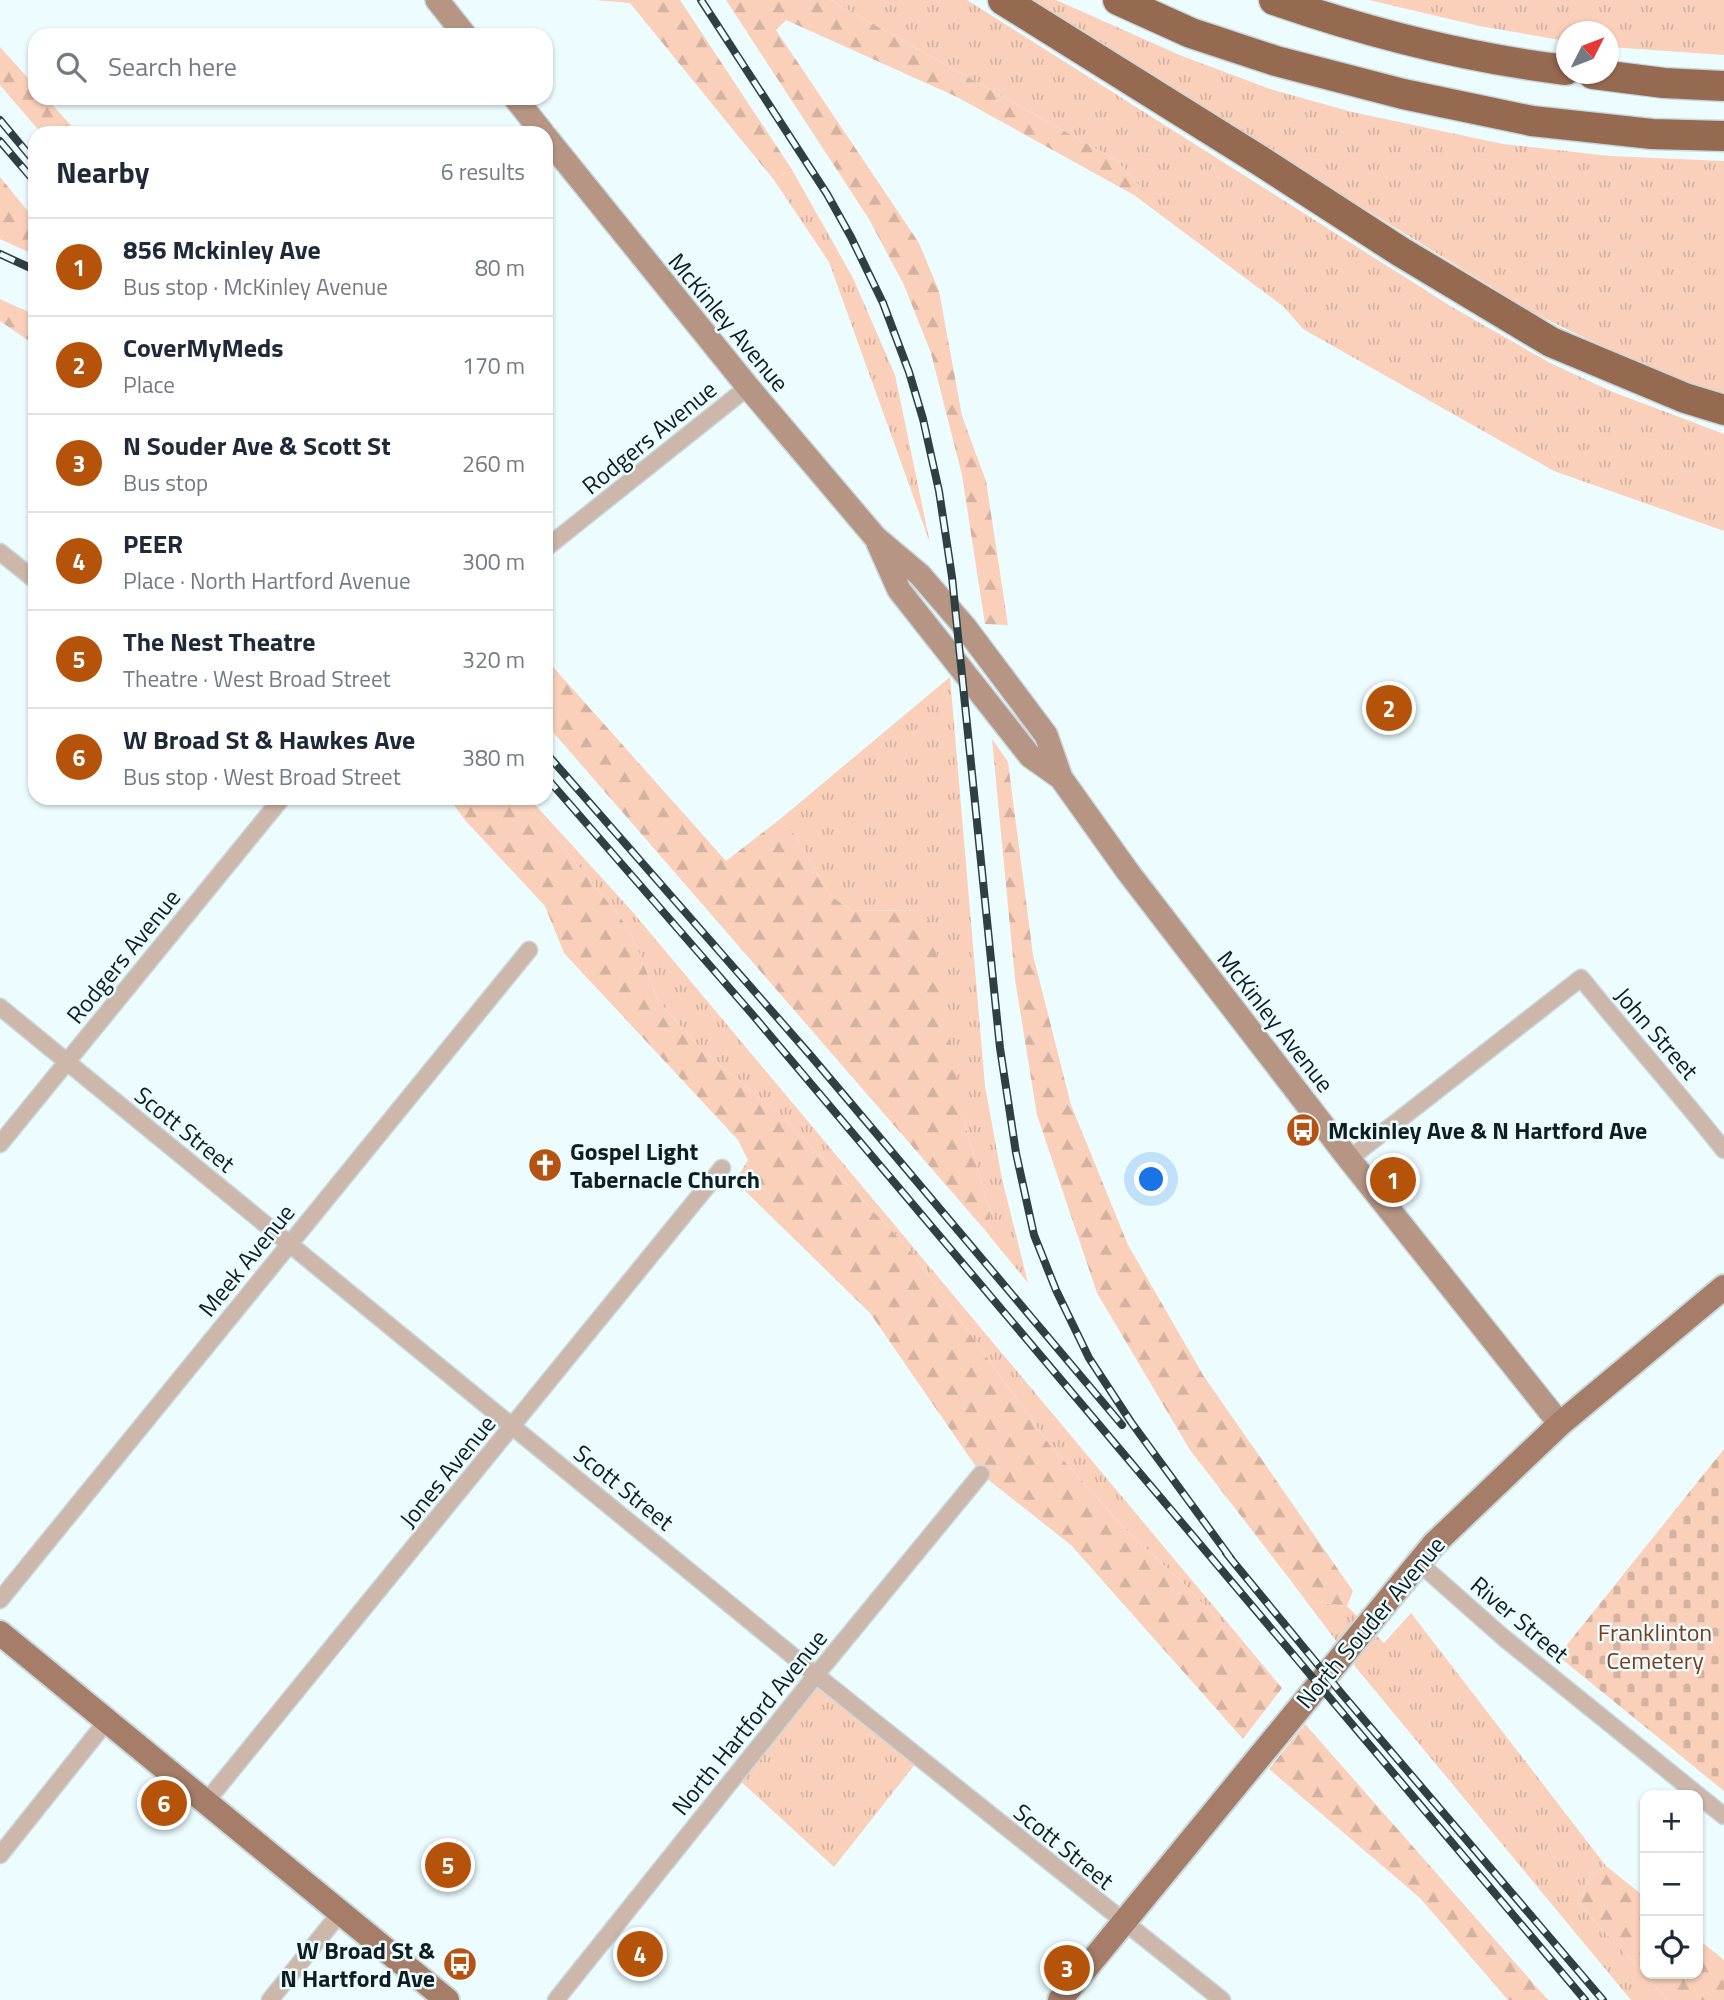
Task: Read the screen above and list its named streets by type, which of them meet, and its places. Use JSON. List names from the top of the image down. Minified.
{"streets":{"main road":["McKinley Avenue","North Souder Avenue"],"street":["Rodgers Avenue","John Street","Scott Street","Meek Avenue","Jones Avenue","River Street","North Hartford Avenue"]},"crossings":[["McKinley Avenue","Rodgers Avenue"],["McKinley Avenue","John Street"],["McKinley Avenue","North Souder Avenue"],["Rodgers Avenue","Scott Street"],["Scott Street","Meek Avenue"],["Scott Street","Jones Avenue"],["Scott Street","North Souder Avenue"],["Scott Street","North Hartford Avenue"],["River Street","North Souder Avenue"]],"parks":["Franklinton Cemetery"],"places":{"bus stop":["Mckinley Ave & N Hartford Ave","W Broad St & N Hartford Ave"],"church":["Gospel Light Tabernacle Church"]},"north":"top right","page":{"search":"Search here","heading":["Nearby","6 results"],"list":[{"mark":"1","name":"856 Mckinley Ave","note":"Bus stop · McKinley Avenue","value":"80 m"},{"mark":"2","name":"CoverMyMeds","note":"Place","value":"170 m"},{"mark":"3","name":"N Souder Ave & Scott St","note":"Bus stop","value":"260 m"},{"mark":"4","name":"PEER","note":"Place · North Hartford Avenue","value":"300 m"},{"mark":"5","name":"The Nest Theatre","note":"Theatre · West Broad Street","value":"320 m"},{"mark":"6","name":"W Broad St & Hawkes Ave","note":"Bus stop · West Broad Street","value":"380 m"}],"pins":["2","1","6","5","4","3"],"map_buttons":["+","−"]}}
